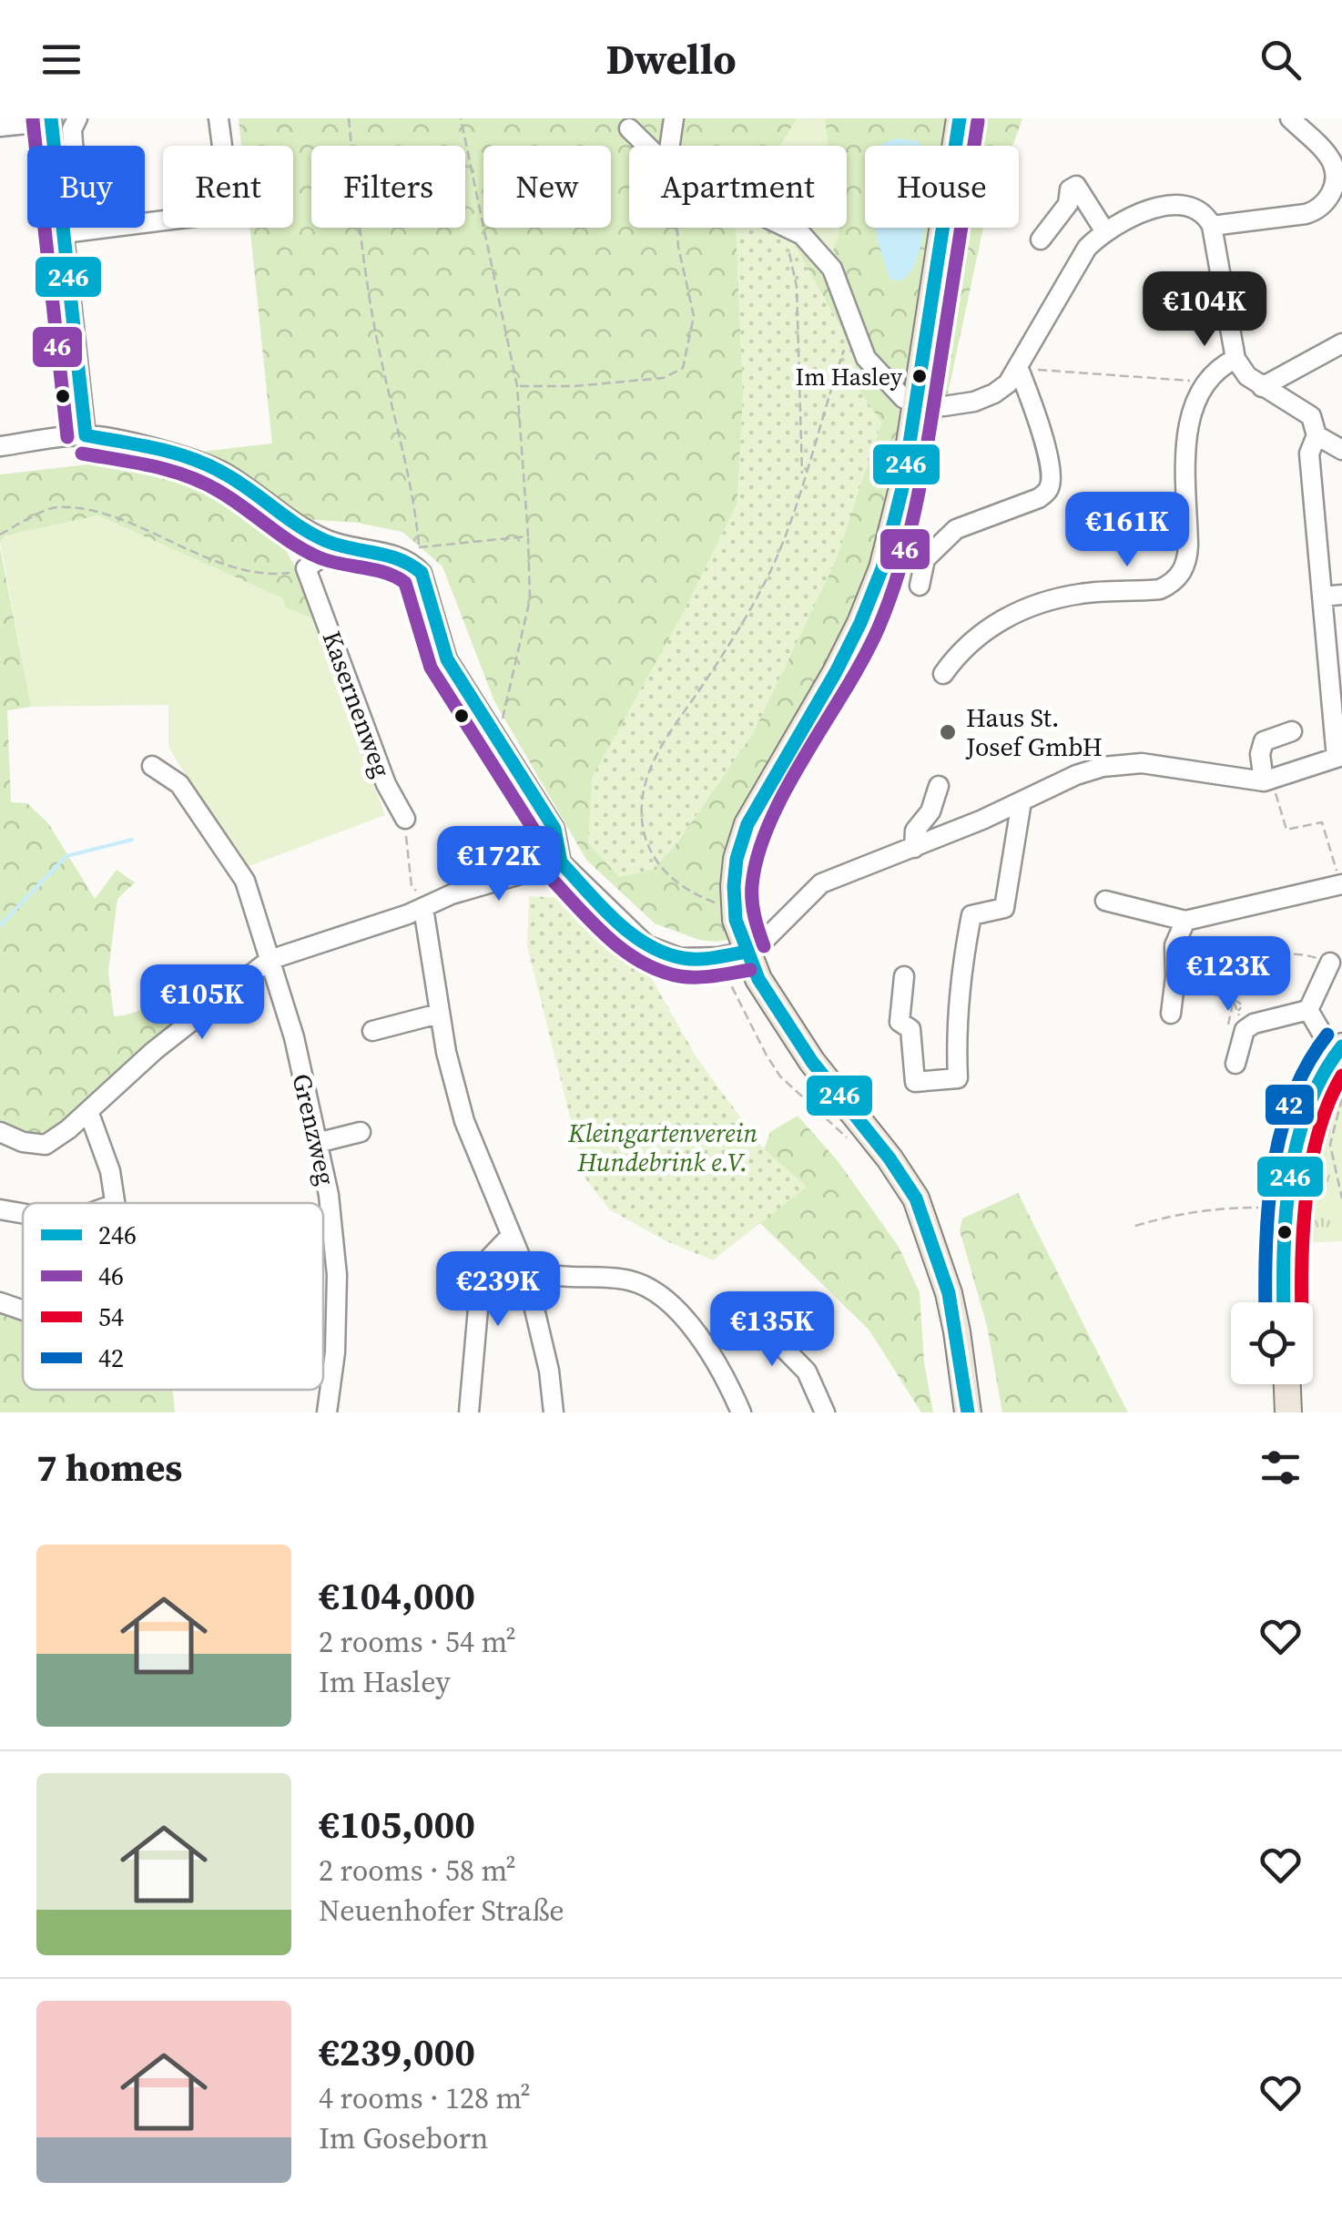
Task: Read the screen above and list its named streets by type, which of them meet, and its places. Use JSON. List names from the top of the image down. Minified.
{"streets":{"street":["Kasernenweg","Grenzweg"]},"parks":["Kleingartenverein Hundebrink e.V."],"places":["Im Hasley","Haus St. Josef GmbH"],"lines":["transit line 246","transit line 46","transit line 42","transit line 54"],"legend":["246","46","54","42"],"page":{"header":"Dwello","chip":["Buy","Rent","Filters","New","Apartment","House"],"price":["€104K","€161K","€172K","€123K","€105K","€239K","€135K"],"heading":"7 homes","list":[{"name":"€104,000","note":"2 rooms · 54 m² · Im Hasley"},{"name":"€105,000","note":"2 rooms · 58 m² · Neuenhofer Straße"},{"name":"€239,000","note":"4 rooms · 128 m² · Im Goseborn"}]}}
